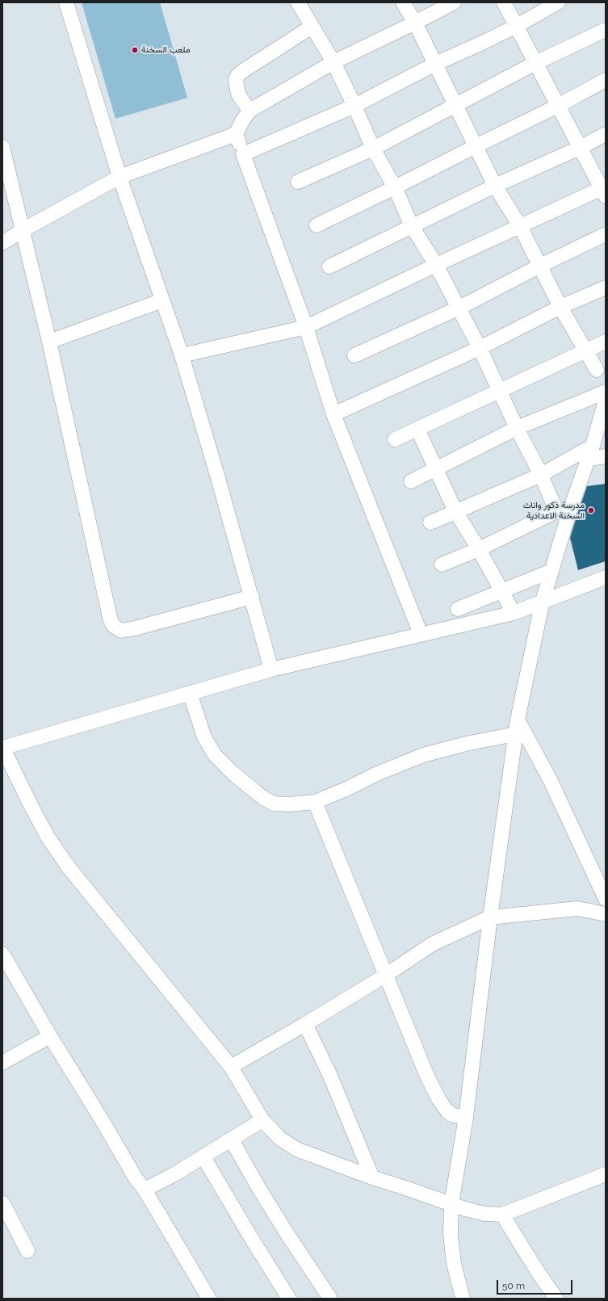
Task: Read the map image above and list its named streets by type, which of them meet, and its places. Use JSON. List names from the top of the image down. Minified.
{"places":["ملعب السخنة","مدرسة ذكور واناث السخنة الاعدادية"],"scale_bar":"50 m"}
